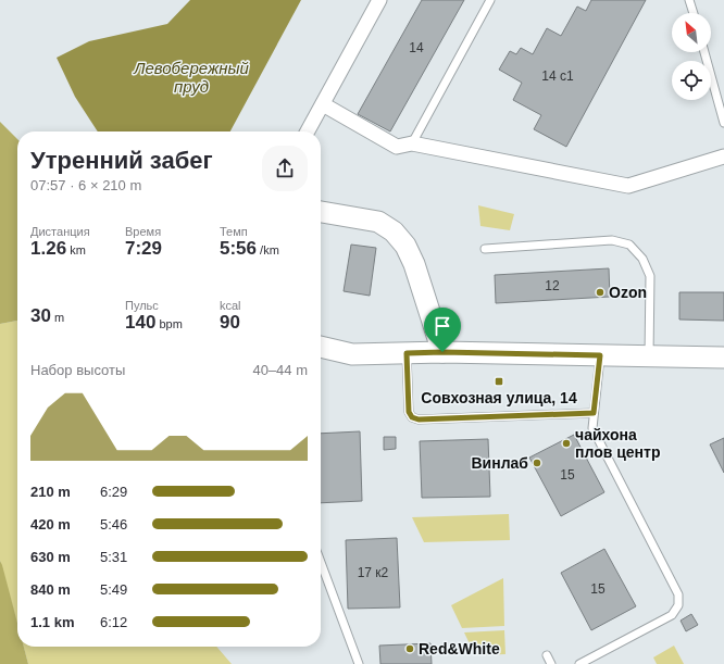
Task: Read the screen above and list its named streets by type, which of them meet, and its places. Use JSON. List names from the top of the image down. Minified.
{"water":["Левобережный пруд"],"places":{"other":["Ozon","чайхона плов центр","Винлаб","Red&White"],"transit":["Совхозная улица, 14"]},"house_numbers":["14","14 с1","12","15","17 к2","15"],"north":"top left","page":{"heading":["Утренний забег","07:57 · 6 × 210 m"],"stats":[["Дистанция","1.26 km"],["Время","7:29"],["Темп","5:56 /km"],["30 m"],["Пульс","140 bpm"],["kcal","90"]],"chart":["Набор высоты","40–44 m"],"list":[{"name":"210 m","note":"6:29"},{"name":"420 m","note":"5:46"},{"name":"630 m","note":"5:31"},{"name":"840 m","note":"5:49"},{"name":"1.1 km","note":"6:12"}]}}
